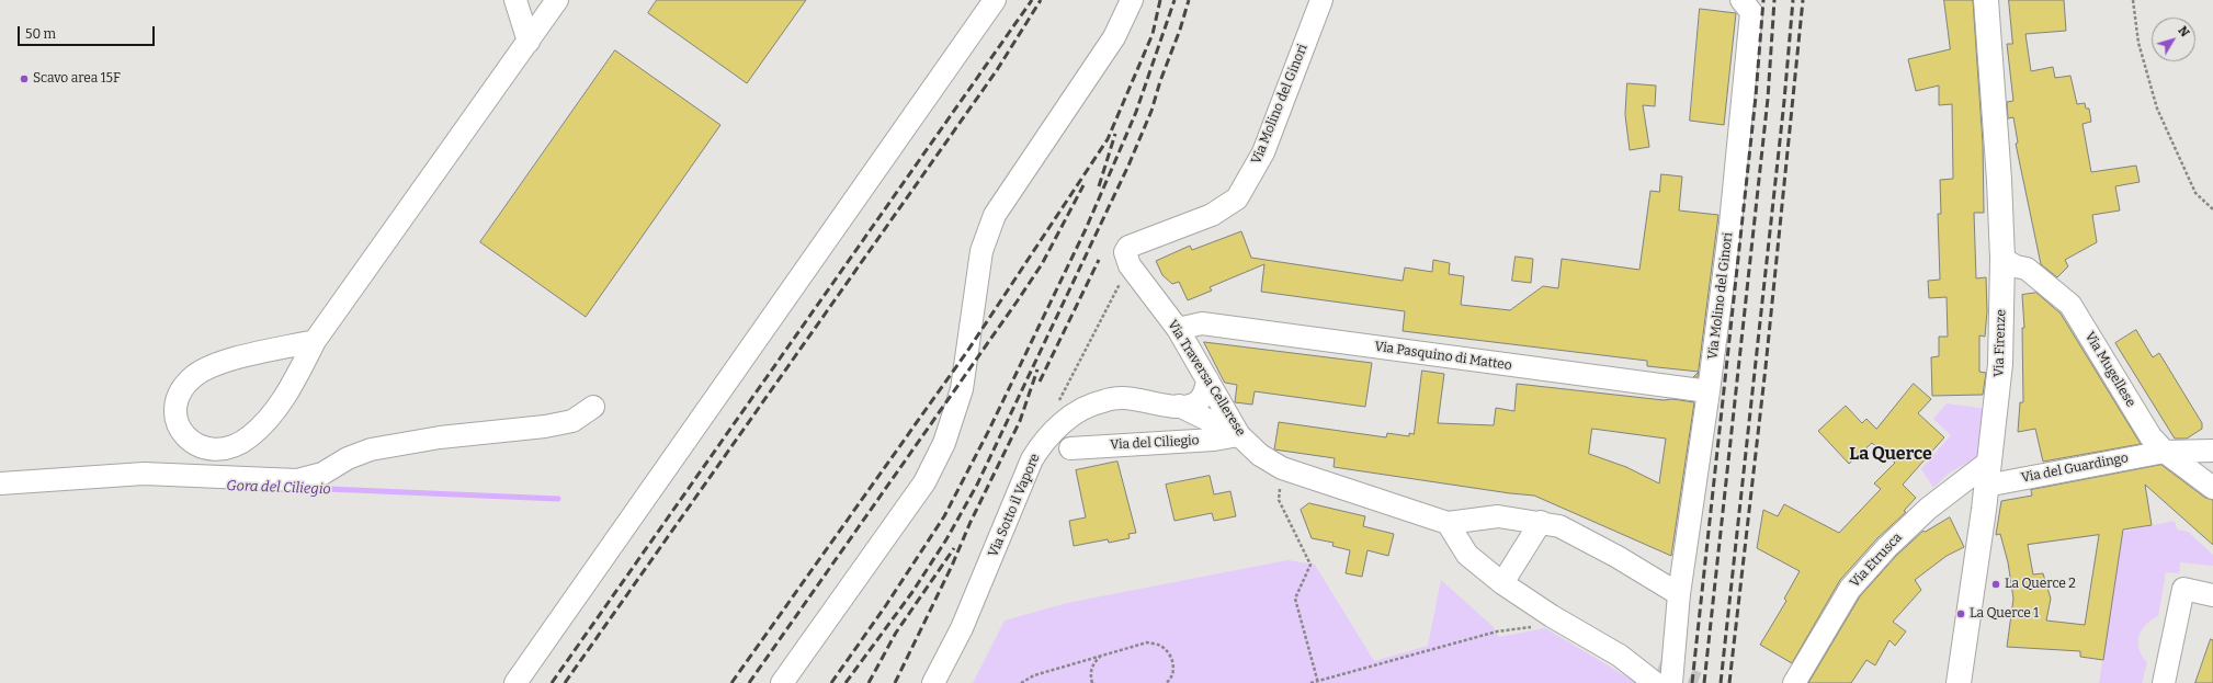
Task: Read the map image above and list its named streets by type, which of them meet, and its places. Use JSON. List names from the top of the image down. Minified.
{"streets":{"main road":["Via Firenze"],"street":["Via Molino del Ginori","Via Pasquino di Matteo","Via Mugellese","Via Traversa Cellerese","Via del Ciliegio","Via del Guardingo","Via Sotto il Vapore","Via Etrusca"]},"crossings":[["Via Molino del Ginori","Via Pasquino di Matteo"],["Via Molino del Ginori","Via Traversa Cellerese"],["Via Firenze","Via Mugellese"],["Via Firenze","Via del Guardingo"],["Via Firenze","Via Etrusca"],["Via Pasquino di Matteo","Via Traversa Cellerese"],["Via Mugellese","Via del Guardingo"],["Via Traversa Cellerese","Via del Ciliegio"],["Via Traversa Cellerese","Via Sotto il Vapore"],["Via del Ciliegio","Via Sotto il Vapore"]],"districts":["La Querce"],"water":["Gora del Ciliegio"],"places":["Scavo area 15F","La Querce 2","La Querce 1"],"scale_bar":"50 m","north":"top right"}
